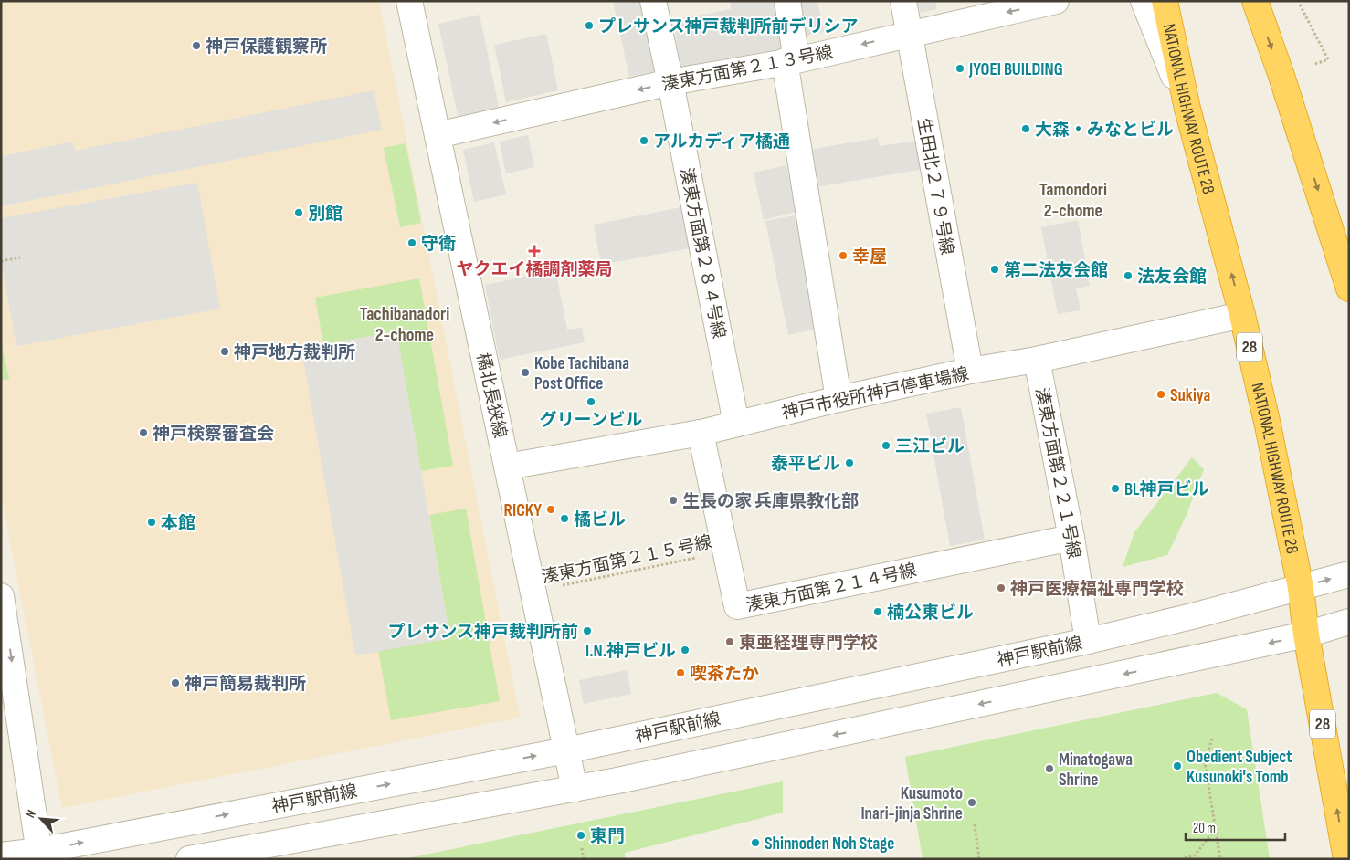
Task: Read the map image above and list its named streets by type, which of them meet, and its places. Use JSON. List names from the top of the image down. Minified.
{"streets":{"highway":["NATIONAL HIGHWAY ROUTE 28","28"],"street":["湊東方面第２１３号線","生田北２７９号線","湊東方面第２８４号線","神戸市役所神戸停車場線","橘北長狭線","湊東方面第２２１号線","湊東方面第２１４号線","神戸駅前線"],"path":["湊東方面第２１５号線"]},"crossings":[["湊東方面第２１３号線","生田北２７９号線"],["湊東方面第２１３号線","湊東方面第２８４号線"],["湊東方面第２１３号線","橘北長狭線"],["NATIONAL HIGHWAY ROUTE 28","神戸市役所神戸停車場線"],["NATIONAL HIGHWAY ROUTE 28","神戸駅前線"],["生田北２７９号線","神戸市役所神戸停車場線"],["湊東方面第２８４号線","神戸市役所神戸停車場線"],["神戸市役所神戸停車場線","橘北長狭線"],["神戸市役所神戸停車場線","湊東方面第２２１号線"],["神戸市役所神戸停車場線","湊東方面第２１４号線"],["橘北長狭線","湊東方面第２１５号線"],["橘北長狭線","神戸駅前線"],["湊東方面第２２１号線","湊東方面第２１４号線"],["湊東方面第２２１号線","神戸駅前線"],["湊東方面第２１５号線","湊東方面第２１４号線"]],"one_way":["湊東方面第２１３号線"],"districts":["Tamondori 2-chome","Tachibanadori 2-chome"],"places":{"other":["プレサンス神戸裁判所前デリシア","神戸保護観察所","JYOEI BUILDING","大森・みなとビル","アルカディア橘通","別館","守衛","幸屋","第二法友会館","法友会館","神戸地方裁判所","Kobe Tachibana Post Office","Sukiya","グリーンビル","神戸検察審査会","三江ビル","泰平ビル","BL神戸ビル","生長の家 兵庫県教化部","RICKY","橘ビル","本館","神戸医療福祉専門学校","楠公東ビル","プレサンス神戸裁判所前","東亜経理専門学校","I.N.神戸ビル","喫茶たか","神戸簡易裁判所","Obedient Subject Kusunoki's Tomb","Minatogawa Shrine","Kusumoto Inari-jinja Shrine","東門","Shinnoden Noh Stage"],"health":["ヤクエイ橘調剤薬局"]},"scale_bar":"20 m","north":"top left"}
